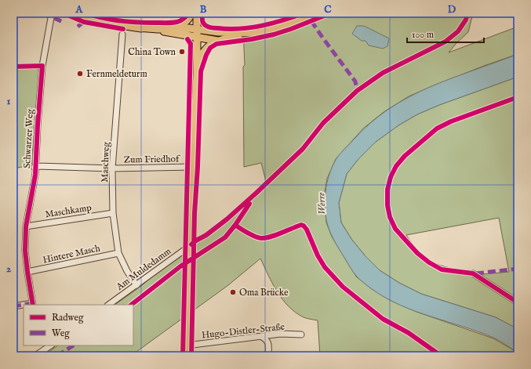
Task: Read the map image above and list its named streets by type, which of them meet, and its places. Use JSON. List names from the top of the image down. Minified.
{"streets":{"street":["Schwarzer Weg","Zum Friedhof","Maschweg","Maschkamp","Hintere Masch","Am Muldedamm","Hugo-Distler-Straße"]},"crossings":[["Schwarzer Weg","Zum Friedhof"],["Schwarzer Weg","Maschkamp"],["Schwarzer Weg","Hintere Masch"],["Zum Friedhof","Maschweg"],["Maschweg","Maschkamp"],["Maschweg","Hintere Masch"],["Maschweg","Am Muldedamm"]],"water":["Werre"],"places":["China Town","Fernmeldeturm","Oma Brücke"],"legend":["Radweg","Weg"],"scale_bar":"100 m","grid":{"columns":["A","B","C","D"],"rows":["1","2"]}}
